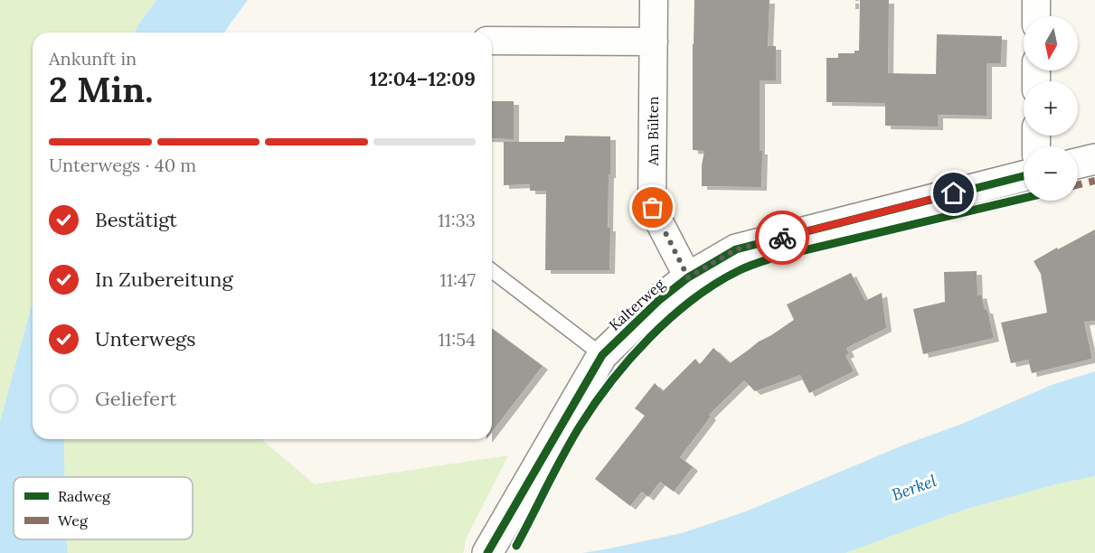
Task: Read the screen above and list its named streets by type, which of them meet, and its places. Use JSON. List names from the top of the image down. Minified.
{"streets":{"street":["Am Bülten","Kalterweg"]},"crossings":[["Am Bülten","Kalterweg"]],"water":["Berkel"],"legend":["Radweg","Weg"],"north":"bottom","page":{"map_buttons":["+","−"],"heading":["2 Min.","Ankunft in","12:04–12:09"],"bar":"Unterwegs · 40 m","list":[["Bestätigt","11:33"],["In Zubereitung","11:47"],["Unterwegs","11:54"],"Geliefert"]}}
